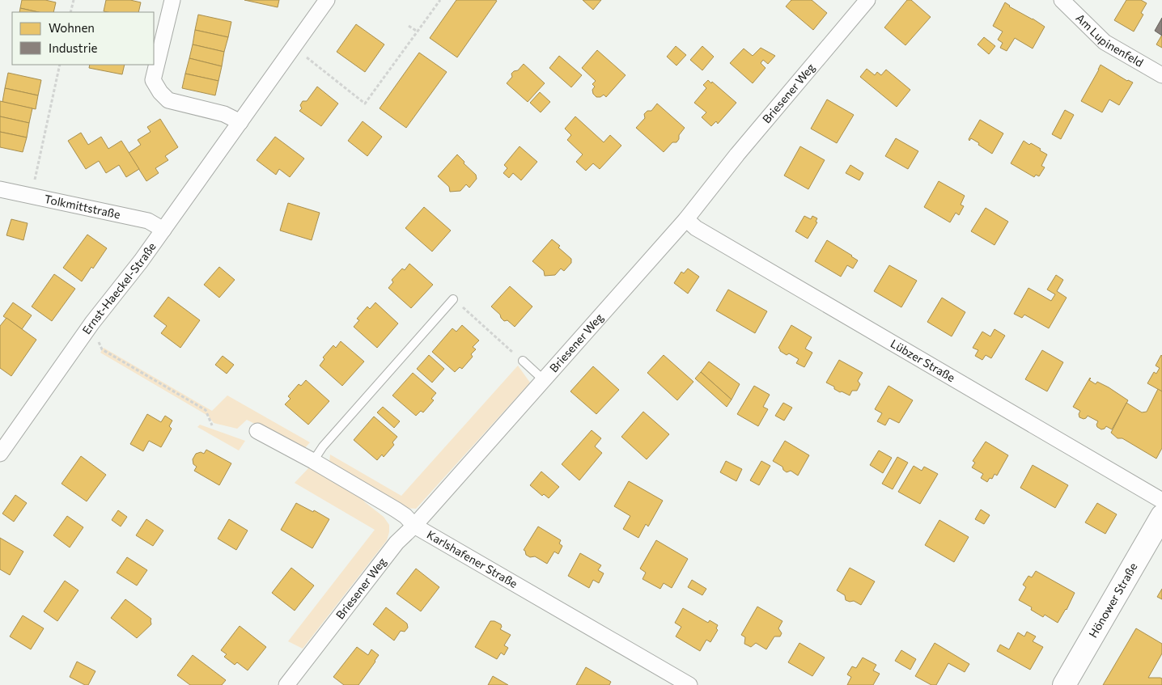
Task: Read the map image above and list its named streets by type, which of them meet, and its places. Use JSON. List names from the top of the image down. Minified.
{"streets":{"main road":["Hönower Straße"],"street":["Am Lupinenfeld","Briesener Weg","Tolkmittstraße","Ernst-Haeckel-Straße","Lübzer Straße","Karlshafener Straße"]},"crossings":[["Briesener Weg","Lübzer Straße"],["Briesener Weg","Karlshafener Straße"],["Tolkmittstraße","Ernst-Haeckel-Straße"]],"legend":["Wohnen","Industrie"]}
